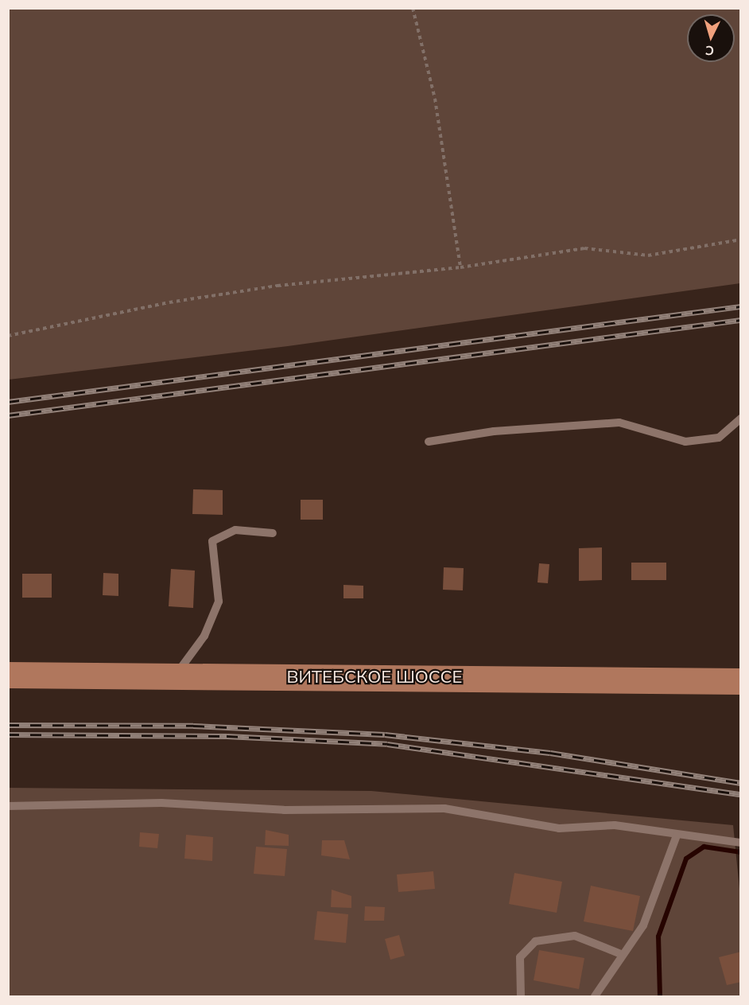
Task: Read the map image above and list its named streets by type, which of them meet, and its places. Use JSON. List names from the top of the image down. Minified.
{"streets":{"main road":["ВИТЕБСКОЕ ШОССЕ"]},"north":"bottom"}
